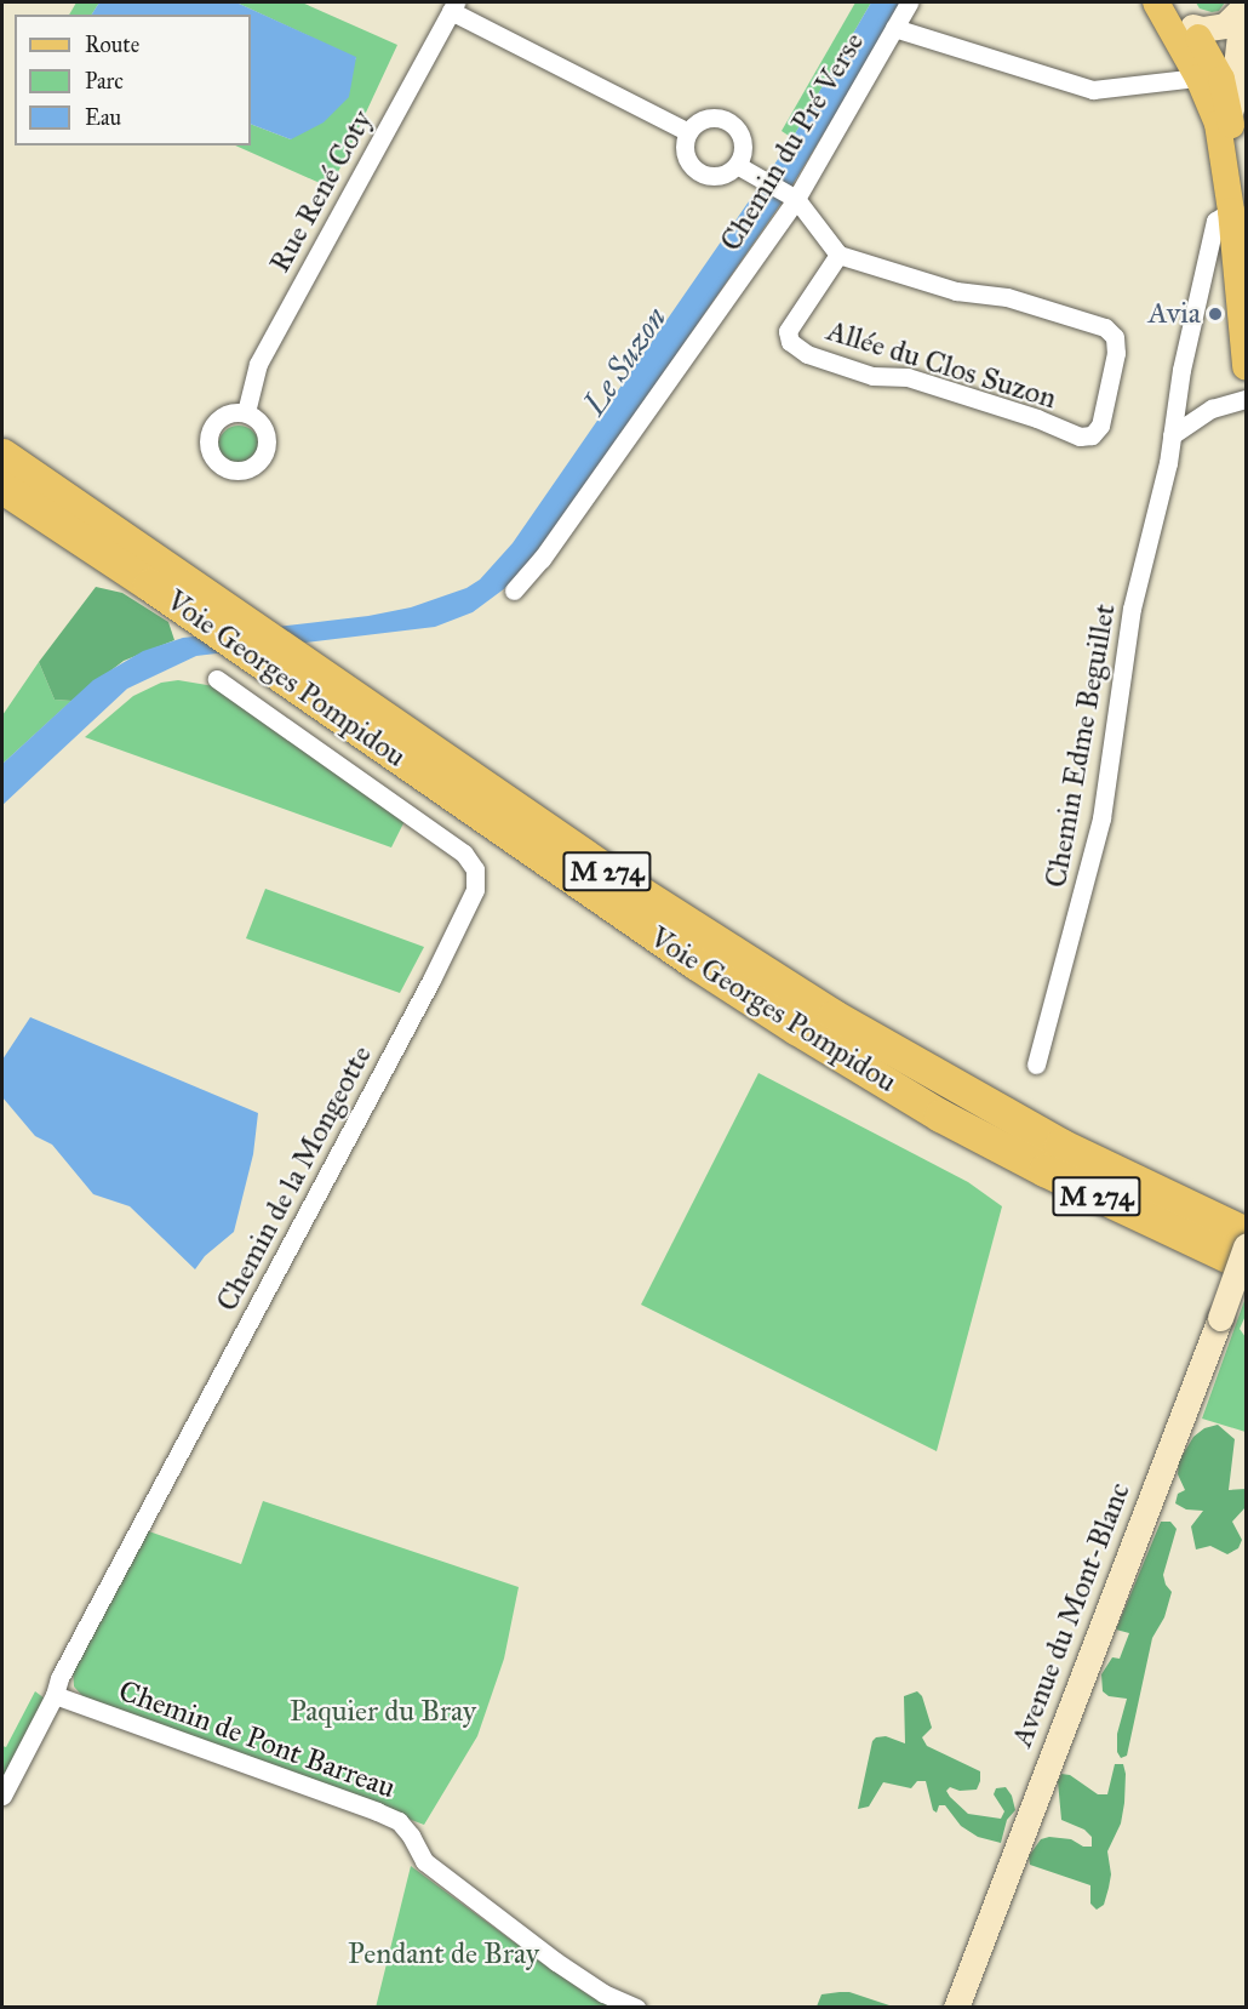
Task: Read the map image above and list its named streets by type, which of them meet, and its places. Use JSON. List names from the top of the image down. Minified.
{"streets":{"highway":["Voie Georges Pompidou","M 274"],"main road":["Avenue du Mont-Blanc"],"street":["Chemin du Pré Verse","Rue René Coty","Allée du Clos Suzon","Chemin Edme Beguillet","Chemin de la Mongeotte","Chemin de Pont Barreau"]},"crossings":[["Chemin de la Mongeotte","Chemin de Pont Barreau"]],"water":["Le Suzon"],"parks":["Paquier du Bray","Pendant de Bray"],"places":["Avia"],"legend":["Route","Parc","Eau"]}
